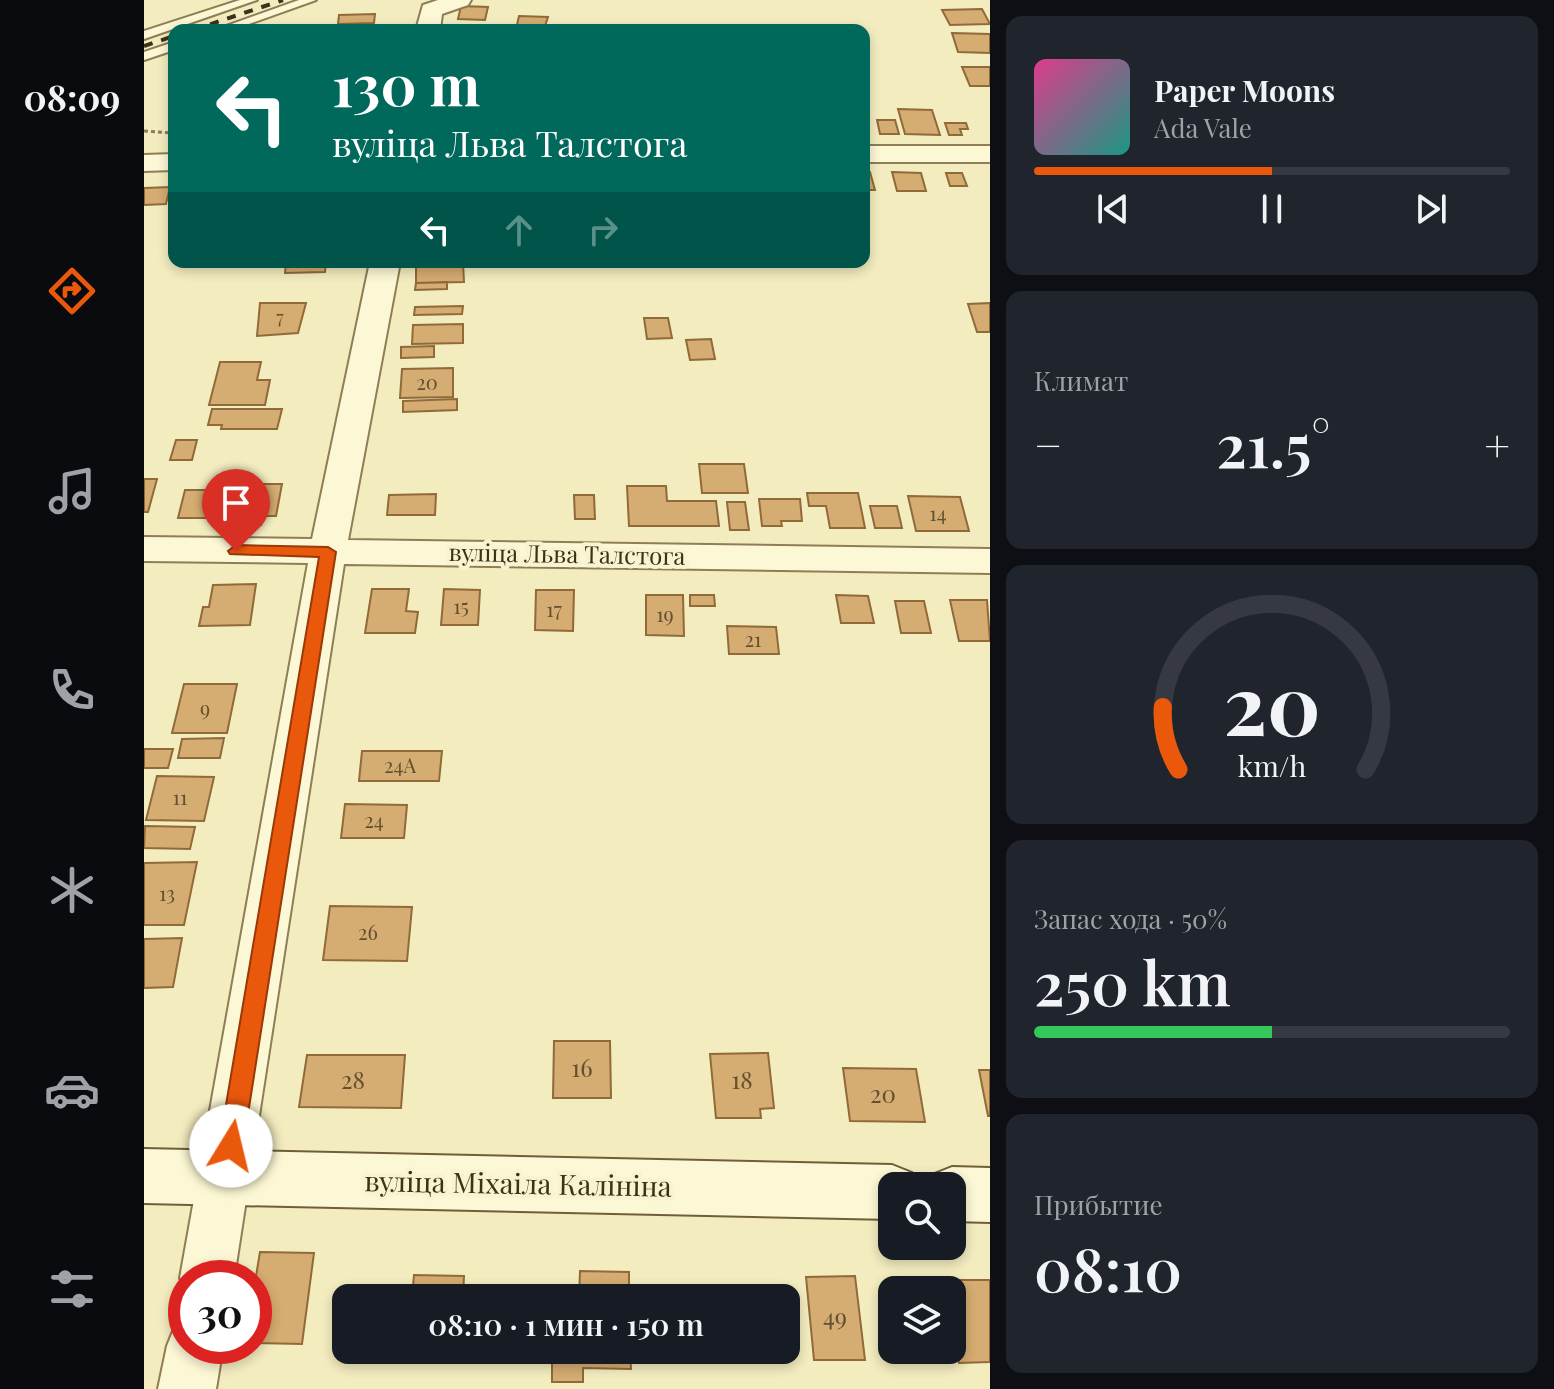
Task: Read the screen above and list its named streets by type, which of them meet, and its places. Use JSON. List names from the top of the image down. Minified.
{"streets":{"main road":["вуліца Міхаіла Калініна"],"street":["вуліца Льва Талстога"]},"house_numbers":["7","20","14","15","17","19","21","9","24А","11","24","13","26","16","28","18","20","49"],"page":{"tabs":"08:09","turn":["130 m","вуліца Льва Талстога"],"song":["Paper Moons","Ada Vale"],"tile":["Климат",["Запас хода · 50%","250 km"],["Прибытие","08:10"]],"heat":["−","21.5°","+"],"limit":"30","trip":"08:10 · 1 мин · 150 m","gauge":["20","km/h"]}}
